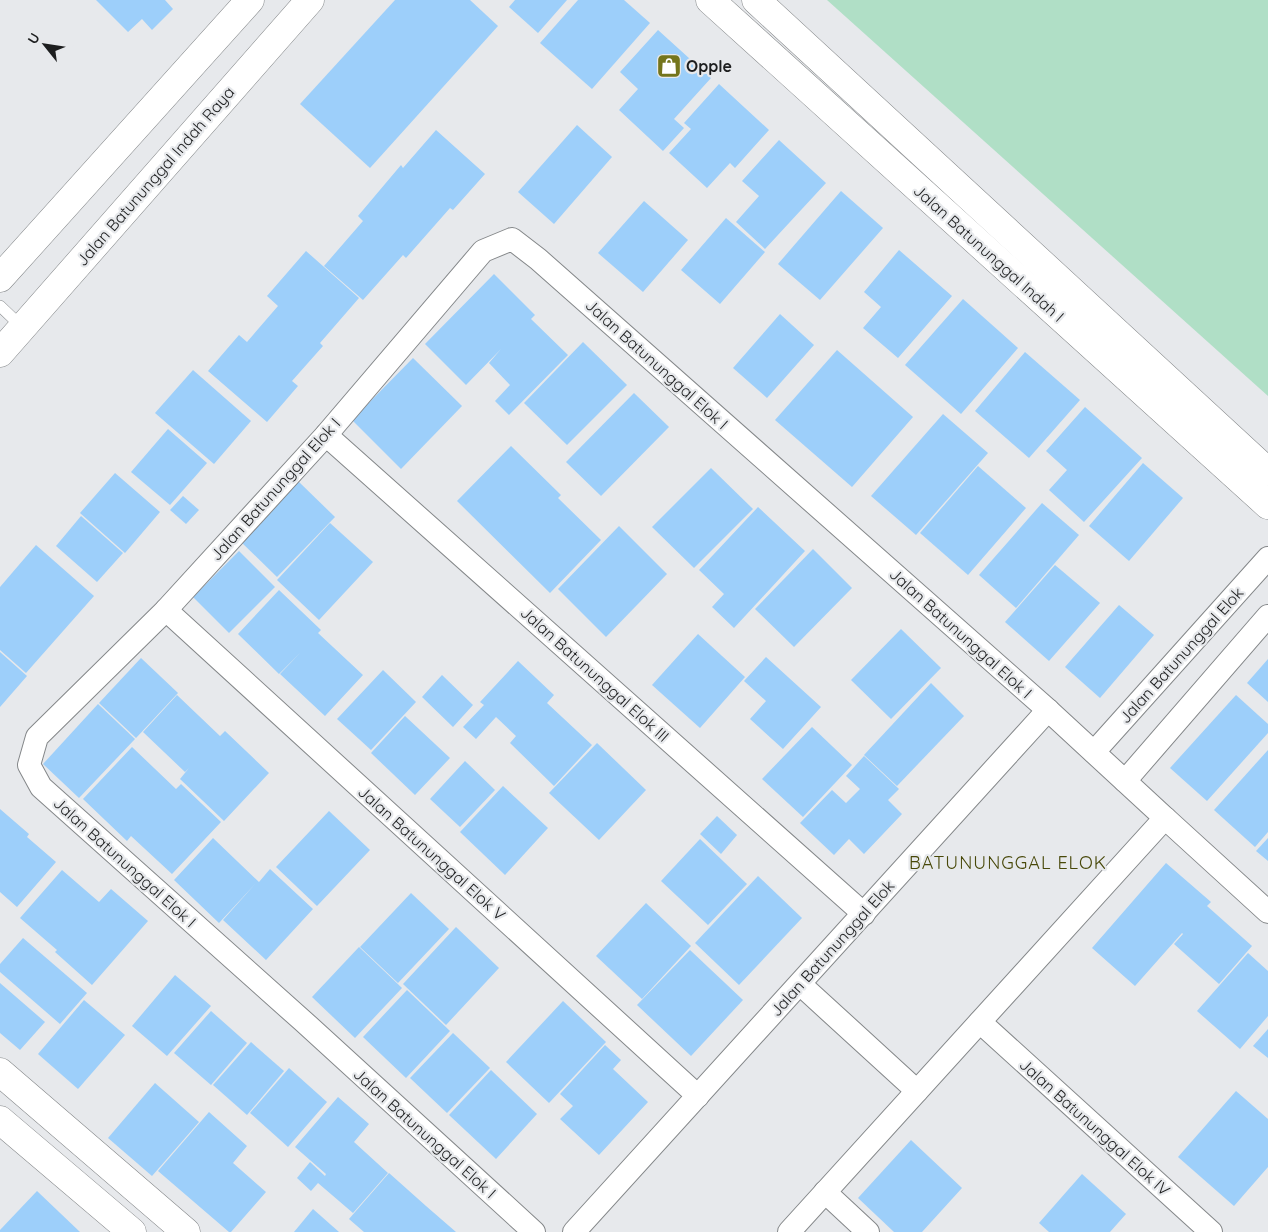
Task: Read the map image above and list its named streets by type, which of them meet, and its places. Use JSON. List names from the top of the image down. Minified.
{"streets":{"street":["Jalan Batununggal Indah Raya","Jalan Batununggal Indah I","Jalan Batununggal Elok I","Jalan Batununggal Elok","Jalan Batununggal Elok III","Jalan Batununggal Elok V","Jalan Batununggal Elok IV"]},"crossings":[["Jalan Batununggal Elok I","Jalan Batununggal Elok"],["Jalan Batununggal Elok I","Jalan Batununggal Elok III"],["Jalan Batununggal Elok I","Jalan Batununggal Elok V"],["Jalan Batununggal Elok","Jalan Batununggal Elok III"],["Jalan Batununggal Elok","Jalan Batununggal Elok V"]],"districts":["BATUNUNGGAL ELOK"],"places":{"shop":["Opple"]},"north":"top left"}
